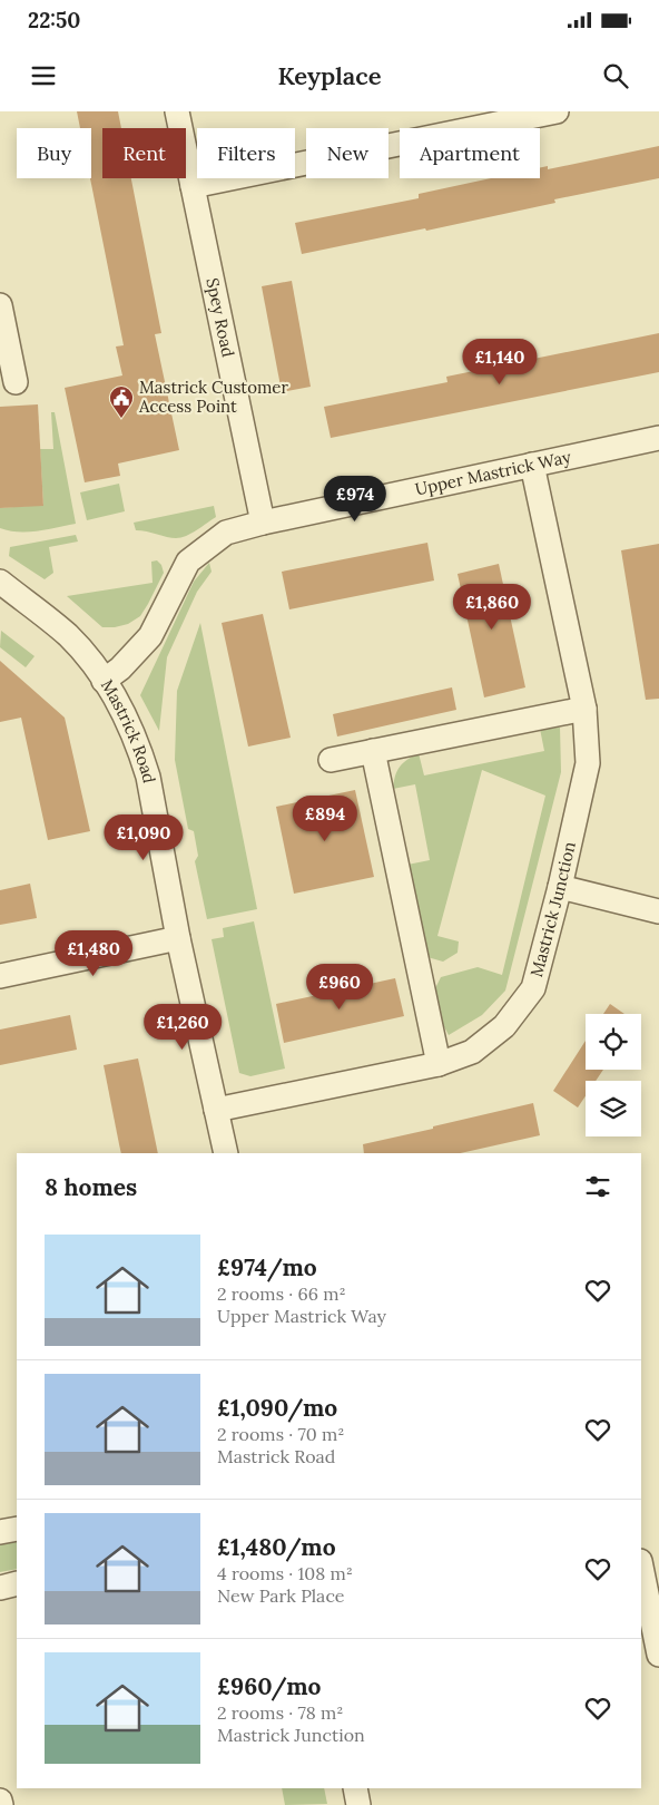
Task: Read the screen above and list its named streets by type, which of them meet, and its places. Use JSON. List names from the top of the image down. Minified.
{"streets":{"street":["Spey Road","Upper Mastrick Way","Mastrick Road","Mastrick Junction"]},"crossings":[["Spey Road","Upper Mastrick Way"],["Upper Mastrick Way","Mastrick Road"],["Upper Mastrick Way","Mastrick Junction"],["Mastrick Road","Mastrick Junction"]],"places":{"public building":["Mastrick Customer Access Point"]},"page":{"status":"22:50","header":"Keyplace","chip":["Buy","Rent","Filters","New","Apartment"],"price":["£1,140","£974","£1,860","£894","£1,090","£1,480","£960","£1,260"],"heading":"8 homes","list":[{"name":"£974/mo","note":"2 rooms · 66 m² · Upper Mastrick Way"},{"name":"£1,090/mo","note":"2 rooms · 70 m² · Mastrick Road"},{"name":"£1,480/mo","note":"4 rooms · 108 m² · New Park Place"},{"name":"£960/mo","note":"2 rooms · 78 m² · Mastrick Junction"}]}}
